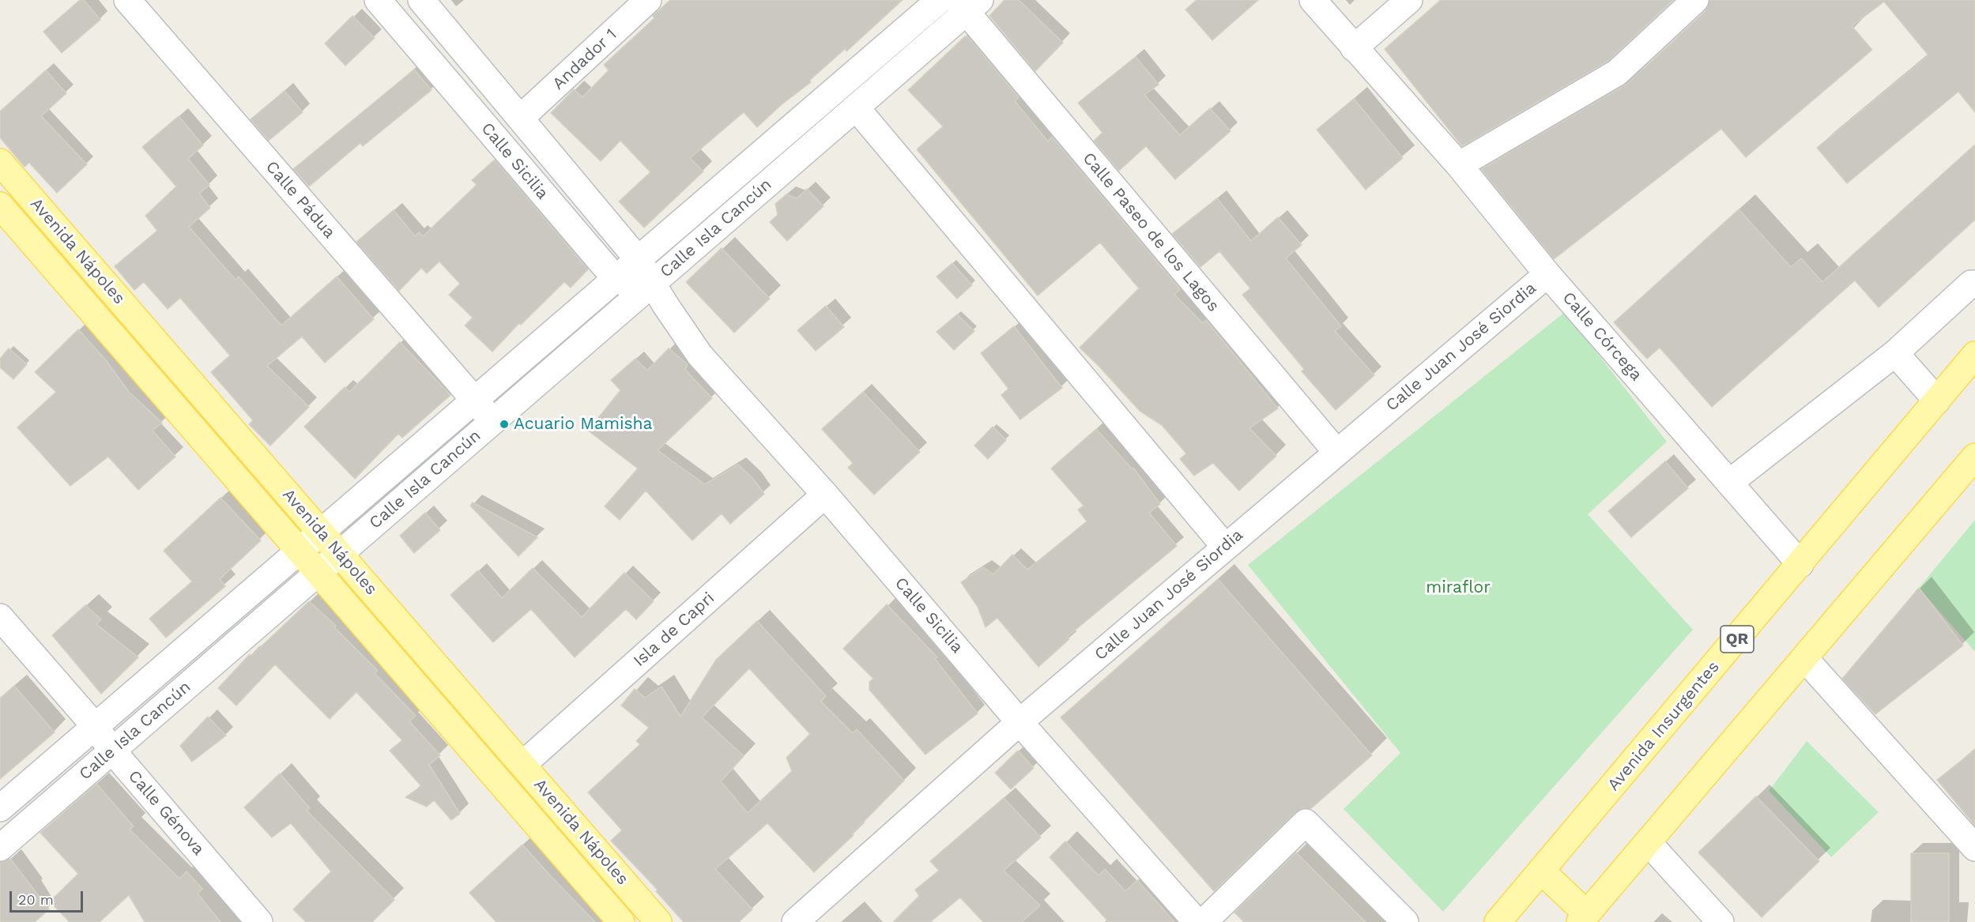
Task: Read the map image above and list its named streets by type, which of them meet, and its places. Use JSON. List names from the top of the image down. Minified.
{"streets":{"main road":["Avenida Nápoles","QR","Avenida Insurgentes"],"street":["Andador 1","Calle Sicilia","Calle Pádua","Calle Isla Cancún","Calle Paseo de los Lagos","Calle Córcega","Calle Juan José Siordia","Isla de Capri","Calle Génova"]},"crossings":[["Andador 1","Calle Sicilia"],["Calle Sicilia","Calle Isla Cancún"],["Calle Sicilia","Calle Juan José Siordia"],["Calle Sicilia","Isla de Capri"],["Calle Pádua","Calle Isla Cancún"],["Calle Isla Cancún","Calle Paseo de los Lagos"],["Calle Isla Cancún","Avenida Nápoles"],["Calle Isla Cancún","Calle Génova"],["Calle Paseo de los Lagos","Calle Juan José Siordia"],["Avenida Nápoles","Isla de Capri"],["Calle Córcega","Calle Juan José Siordia"],["Calle Córcega","Avenida Insurgentes"]],"parks":["miraflor"],"places":["Acuario Mamisha"],"scale_bar":"20 m"}
